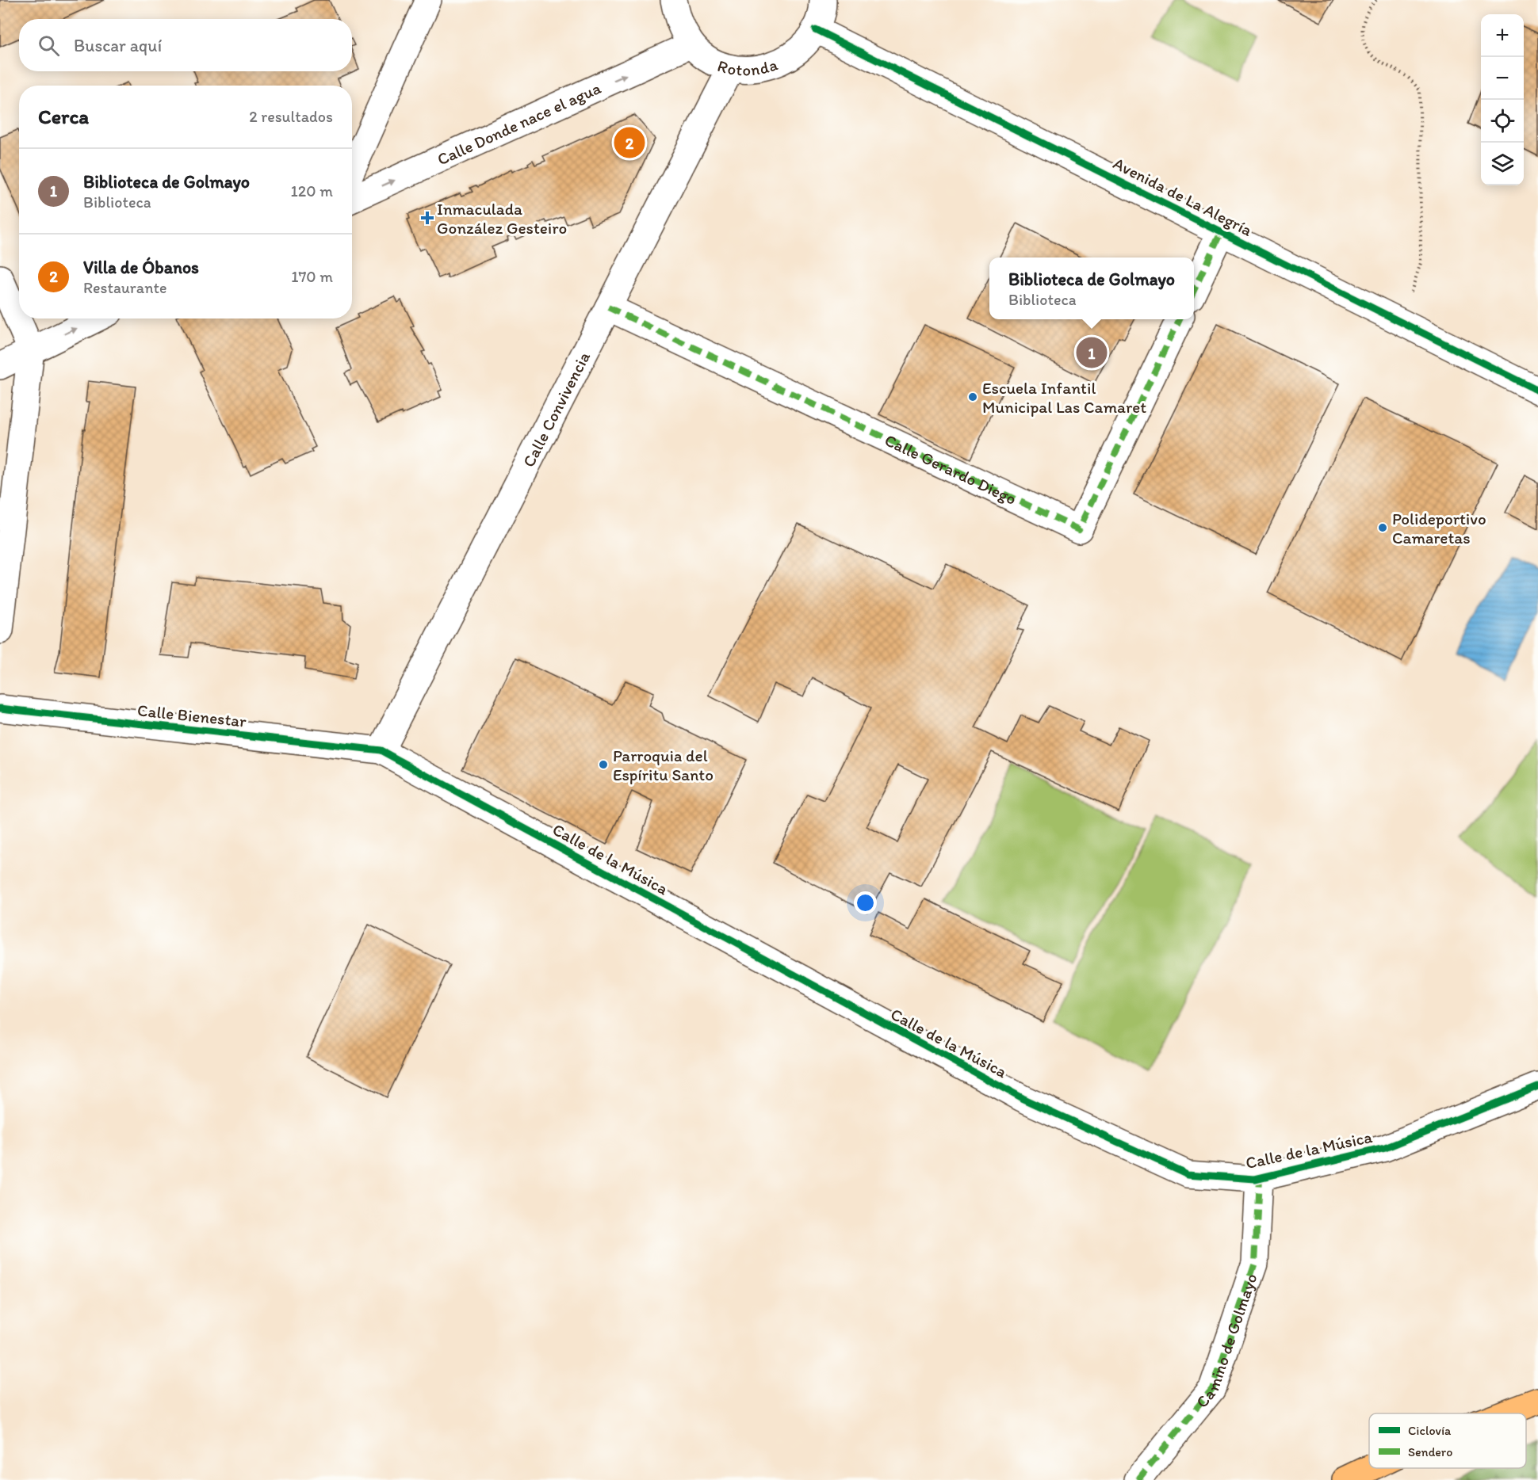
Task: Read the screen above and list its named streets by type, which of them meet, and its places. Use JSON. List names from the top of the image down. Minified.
{"streets":{"street":["Rotonda","Calle Donde nace el agua","Avenida de La Alegría","Calle Convivencia","Calle Gerardo Diego","Calle Bienestar","Calle de la Música","Camino de Golmayo"]},"crossings":[["Rotonda","Calle Donde nace el agua"],["Rotonda","Avenida de La Alegría"],["Rotonda","Calle Convivencia"],["Calle Convivencia","Calle Gerardo Diego"],["Calle Convivencia","Calle Bienestar"],["Calle Convivencia","Calle de la Música"],["Calle Bienestar","Calle de la Música"],["Calle de la Música","Camino de Golmayo"]],"one_way":["Calle Donde nace el agua"],"places":{"health":["Inmaculada González Gesteiro"],"other":["Escuela Infantil Municipal Las Camaret","Polideportivo Camaretas","Parroquia del Espíritu Santo"]},"legend":["Ciclovía","Sendero"],"page":{"map_buttons":["+","−"],"search":"Buscar aquí","heading":["Cerca","2 resultados"],"pins":["2","1"],"list":[{"mark":"1","name":"Biblioteca de Golmayo","note":"Biblioteca","value":"120 m"},{"mark":"2","name":"Villa de Óbanos","note":"Restaurante","value":"170 m"}],"popup":["Biblioteca de Golmayo","Biblioteca"]}}
